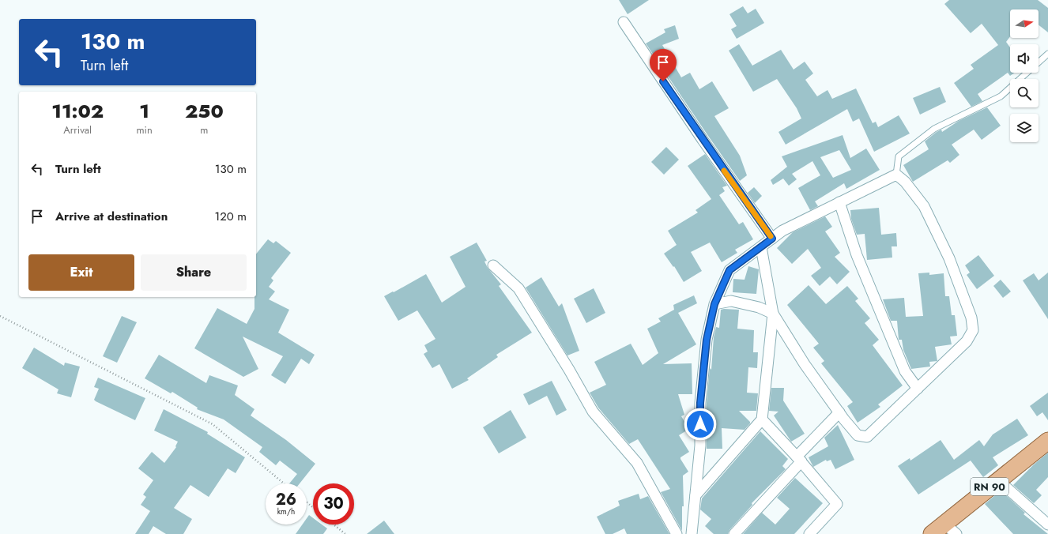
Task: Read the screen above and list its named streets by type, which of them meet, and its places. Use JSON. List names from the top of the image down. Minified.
{"streets":{"main road":["RN 90"]},"north":"right","page":{"turn":["130 m","Turn left"],"eta":["11:02","Arrival","1","min","250","m"],"list":[{"name":"Turn left","value":"130 m"},{"name":"Arrive at destination","value":"120 m"}],"buttons":["Exit","Share"],"speed":"26 km/h","limit":"30"}}
